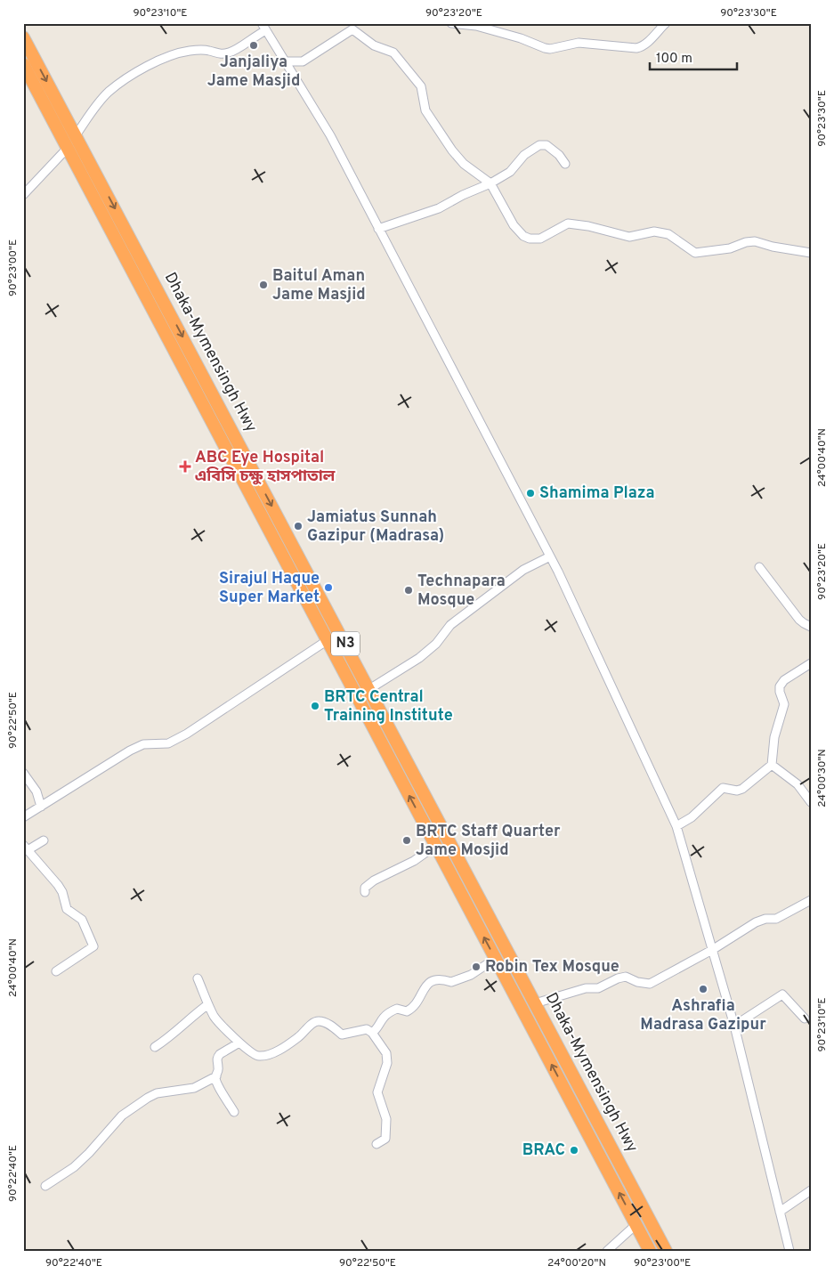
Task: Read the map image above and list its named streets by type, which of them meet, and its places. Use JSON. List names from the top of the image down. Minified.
{"streets":{"highway":["Dhaka-Mymensingh Hwy","N3"]},"places":{"other":["Janjaliya Jame Masjid","Baitul Aman Jame Masjid","Shamima Plaza","Jamiatus Sunnah Gazipur (Madrasa)","Sirajul Haque Super Market","Technapara Mosque","BRTC Central Training Institute","BRTC Staff Quarter Jame Mosjid","Robin Tex Mosque","Ashrafia Madrasa Gazipur","BRAC"],"health":["ABC Eye Hospital এবিসি চক্ষু হাসপাতাল"]},"scale_bar":"100 m","coordinates":["90°23'10\"E","90°23'20\"E","90°23'30\"E","90°23'00\"E","24°00'40\"N","90°22'50\"E","24°00'30\"N","90°22'40\"E","24°00'20\"N"]}
